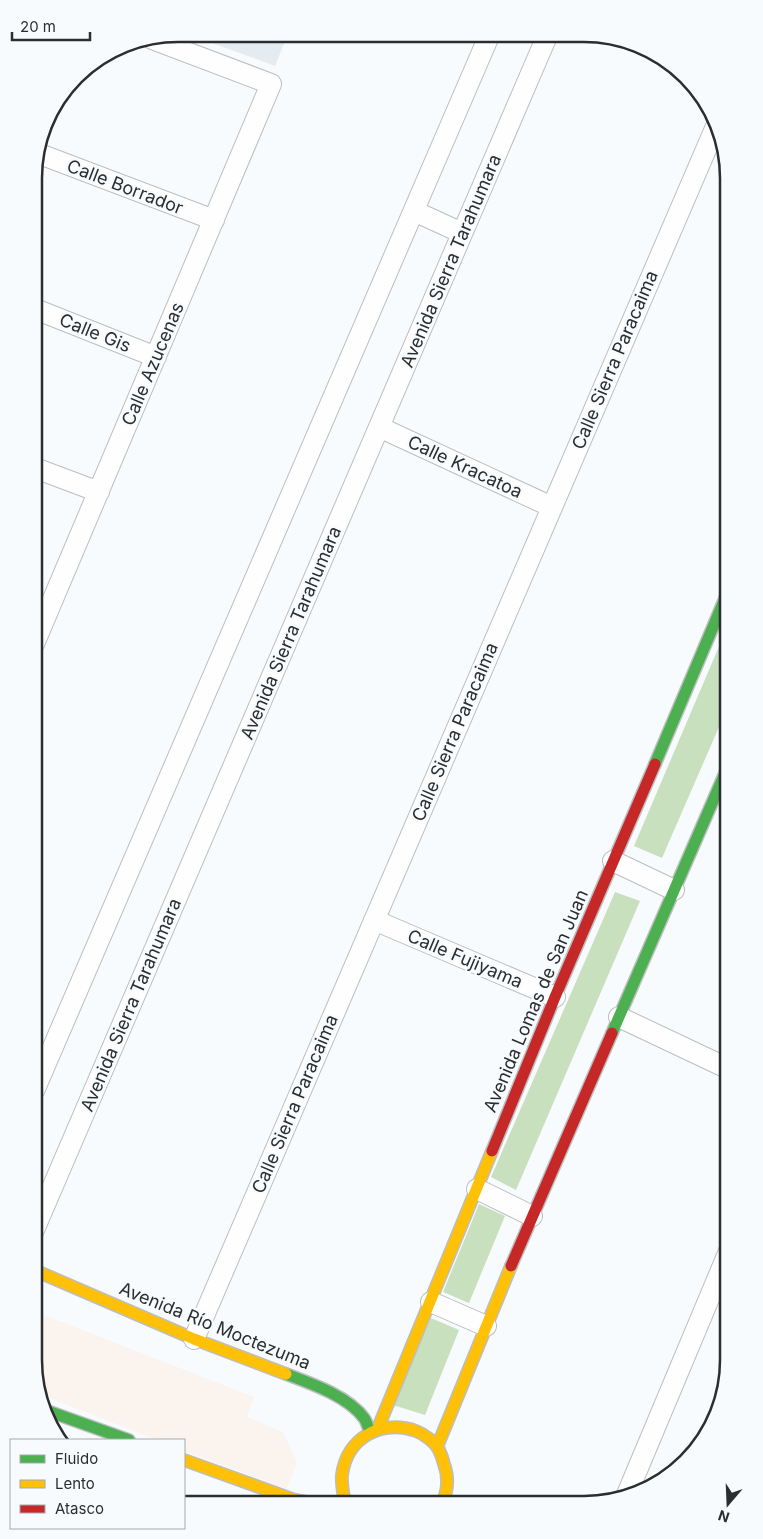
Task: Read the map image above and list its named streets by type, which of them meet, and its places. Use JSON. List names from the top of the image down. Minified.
{"streets":{"street":["Calle Borrador","Avenida Sierra Tarahumara","Calle Gis","Calle Sierra Paracaima","Calle Azucenas","Calle Kracatoa","Calle Fujiyama","Avenida Lomas de San Juan","Avenida Río Moctezuma"]},"crossings":[["Calle Borrador","Calle Azucenas"],["Avenida Sierra Tarahumara","Calle Kracatoa"],["Calle Gis","Calle Azucenas"],["Calle Sierra Paracaima","Calle Kracatoa"],["Calle Sierra Paracaima","Calle Fujiyama"],["Calle Sierra Paracaima","Avenida Río Moctezuma"],["Calle Fujiyama","Avenida Lomas de San Juan"],["Avenida Lomas de San Juan","Avenida Río Moctezuma"]],"legend":["Fluido","Lento","Atasco"],"scale_bar":"20 m","north":"bottom"}
